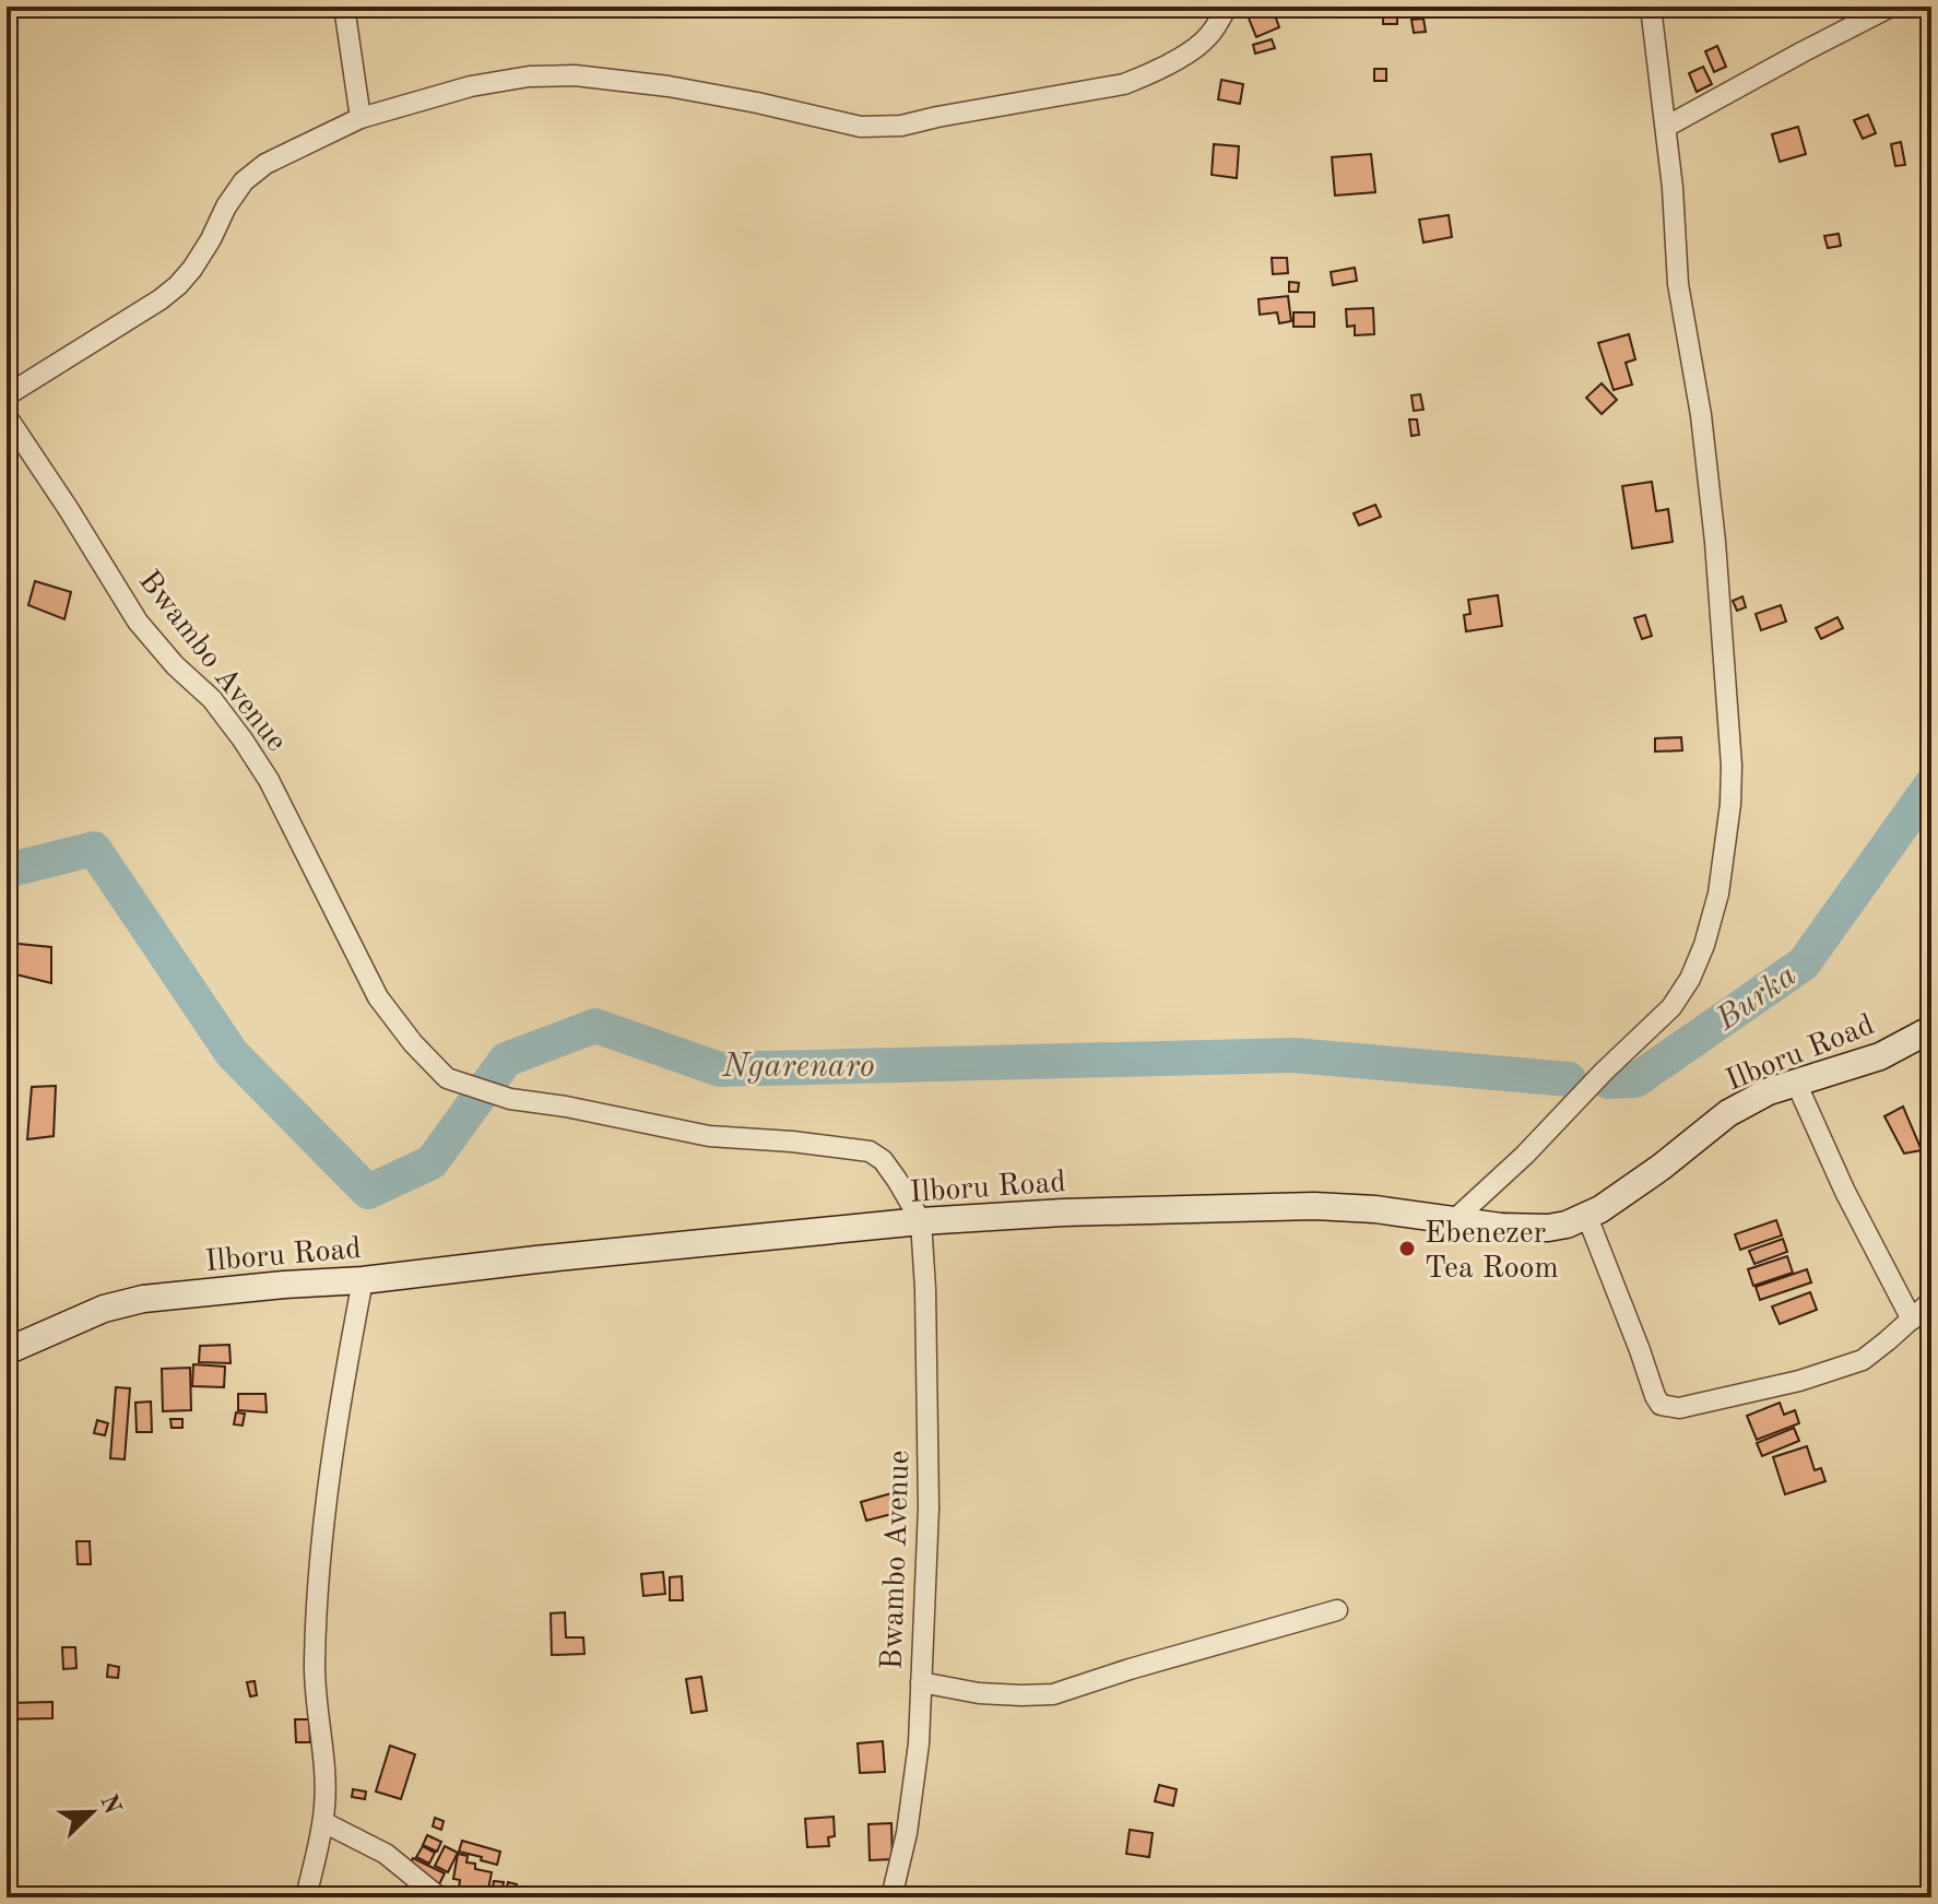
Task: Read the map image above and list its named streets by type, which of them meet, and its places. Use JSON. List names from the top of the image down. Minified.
{"streets":{"street":["Bwambo Avenue","Ilboru Road"]},"crossings":[["Bwambo Avenue","Ilboru Road"]],"water":["Burka","Ngarenaro"],"places":["Ebenezer Tea Room"],"north":"top right"}
